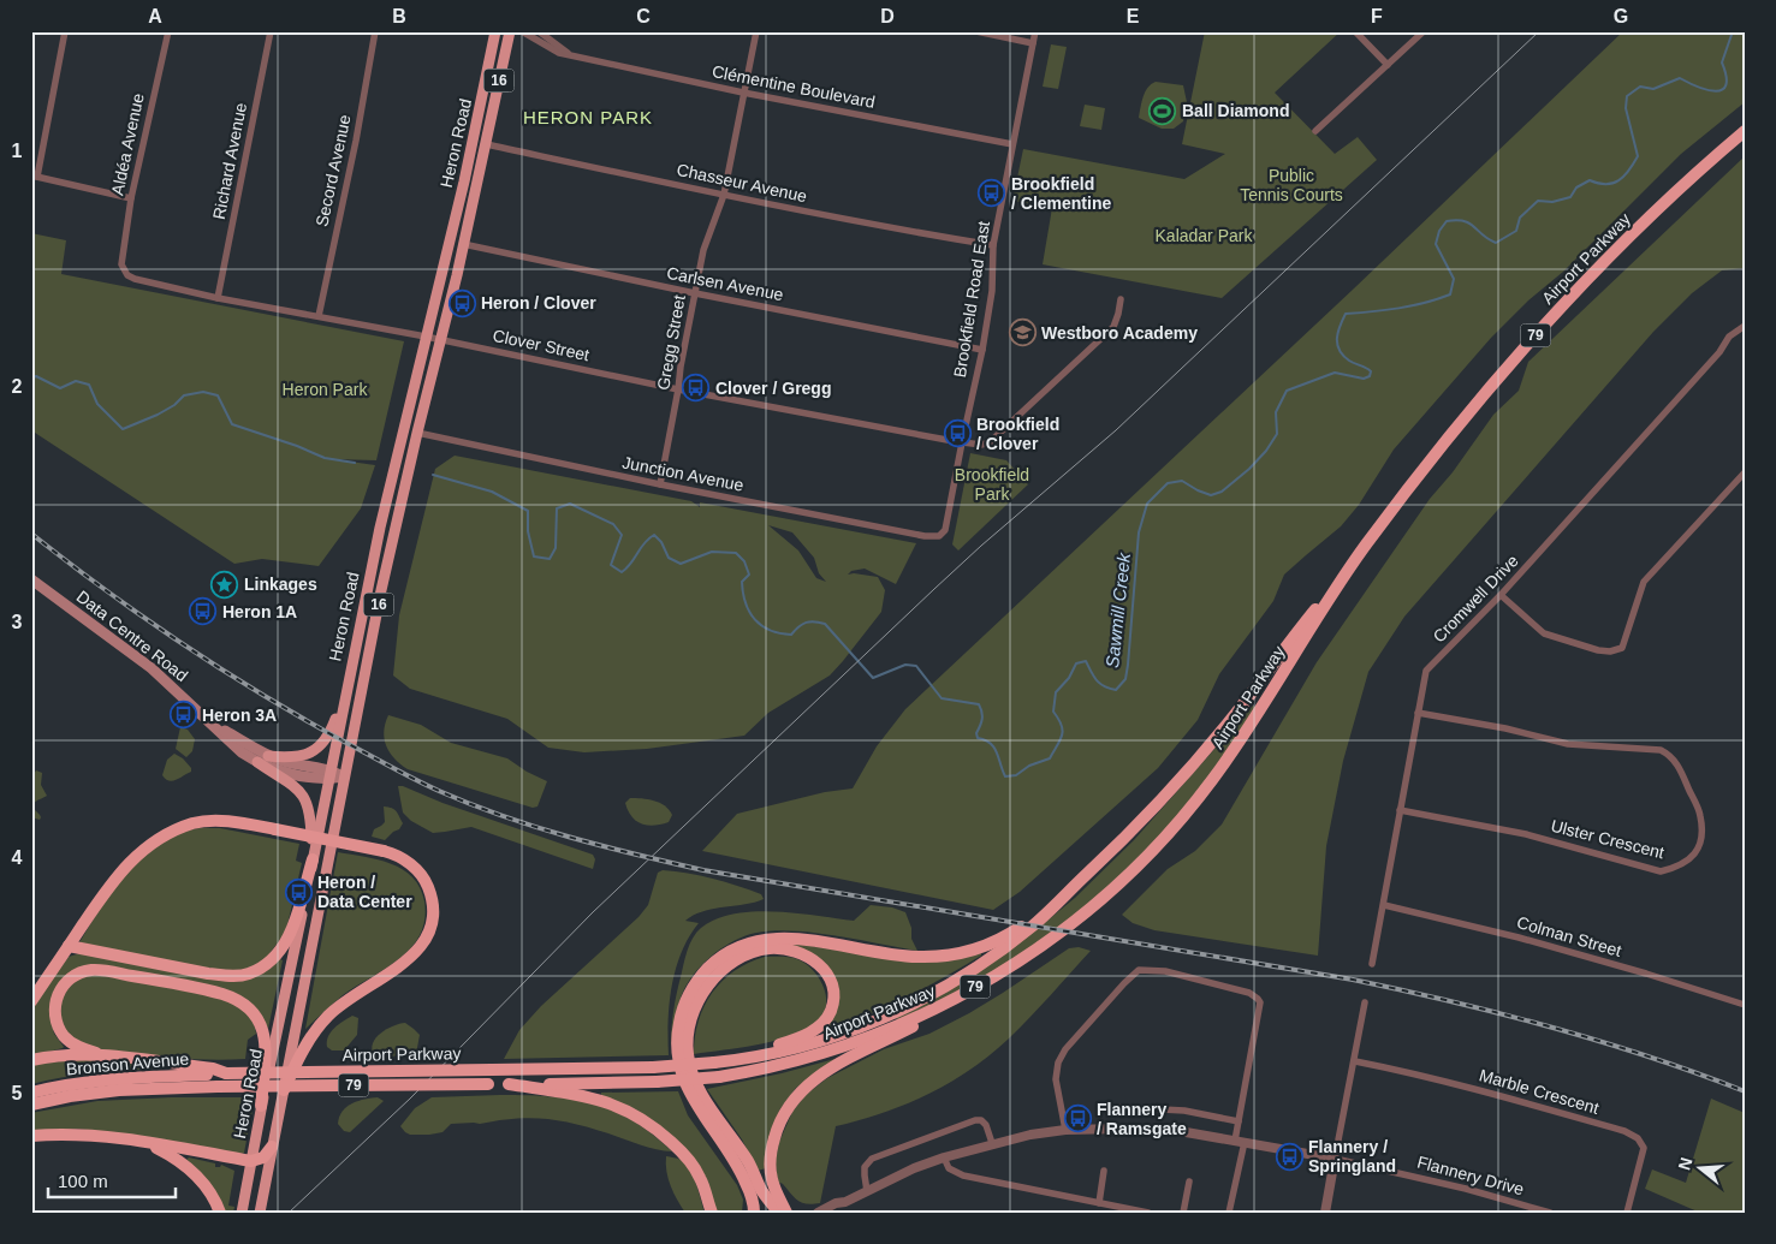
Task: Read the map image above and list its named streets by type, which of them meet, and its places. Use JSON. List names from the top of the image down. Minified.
{"streets":{"highway":["Airport Parkway","79","Bronson Avenue"],"main road":["16","Heron Road","Data Centre Road"],"street":["Clémentine Boulevard","Aldéa Avenue","Richard Avenue","Secord Avenue","Chasseur Avenue","Carlsen Avenue","Brookfield Road East","Gregg Street","Clover Street","Junction Avenue","Cromwell Drive","Ulster Crescent","Colman Street","Marble Crescent","Flannery Drive"]},"crossings":[["Clémentine Boulevard","Brookfield Road East"],["Clémentine Boulevard","Gregg Street"],["Heron Road","Chasseur Avenue"],["Heron Road","Carlsen Avenue"],["Heron Road","Clover Street"],["Heron Road","Junction Avenue"],["Heron Road","Data Centre Road"],["Aldéa Avenue","Clover Street"],["Richard Avenue","Clover Street"],["Secord Avenue","Clover Street"],["Chasseur Avenue","Brookfield Road East"],["Chasseur Avenue","Gregg Street"],["Airport Parkway","Bronson Avenue"],["Carlsen Avenue","Brookfield Road East"],["Carlsen Avenue","Gregg Street"],["Brookfield Road East","Clover Street"],["Brookfield Road East","Junction Avenue"],["Gregg Street","Clover Street"],["Gregg Street","Junction Avenue"],["Cromwell Drive","Ulster Crescent"],["Cromwell Drive","Colman Street"]],"districts":["HERON PARK"],"water":["Sawmill Creek"],"parks":["Public Tennis Courts","Kaladar Park","Heron Park","Brookfield Park"],"places":{"sports":["Ball Diamond"],"bus stop":["Brookfield / Clementine","Heron / Clover","Clover / Gregg","Brookfield / Clover","Heron 1A","Heron 3A","Heron / Data Center","Flannery / Ramsgate","Flannery / Springland"],"school or university":["Westboro Academy"],"place":["Linkages"]},"scale_bar":"100 m","north":"left","grid":{"columns":["A","B","C","D","E","F","G"],"rows":["1","2","3","4","5"]}}
